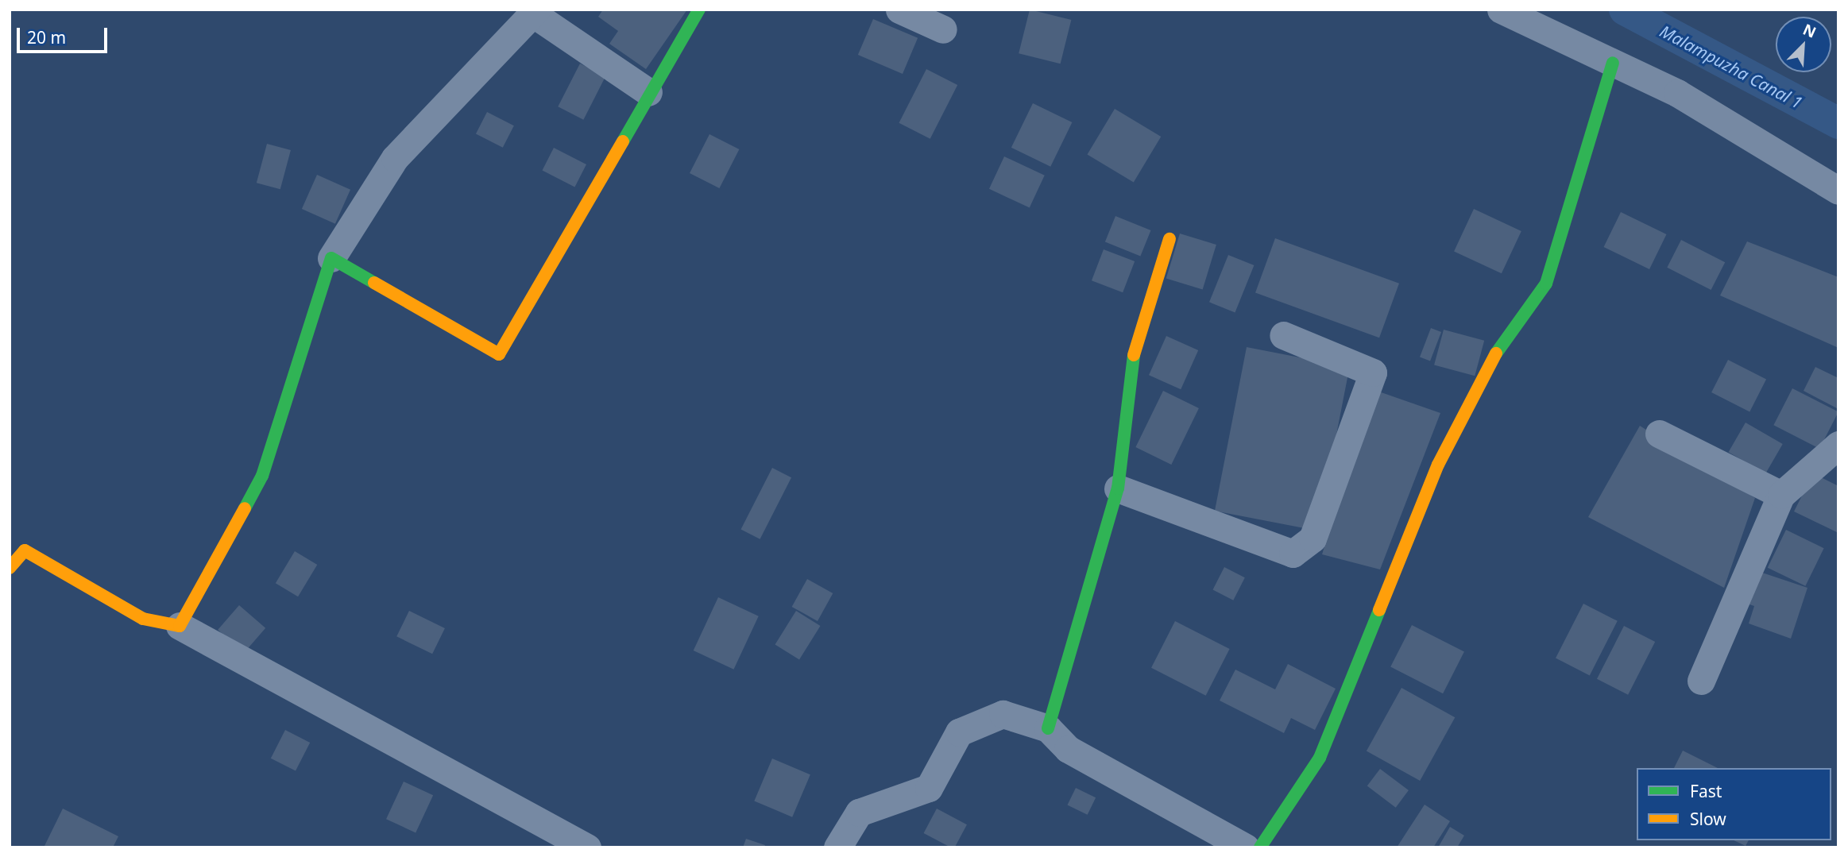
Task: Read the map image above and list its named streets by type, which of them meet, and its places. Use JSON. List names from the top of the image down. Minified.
{"water":["Malampuzha Canal 1"],"legend":["Fast","Slow"],"scale_bar":"20 m","north":"top right"}
